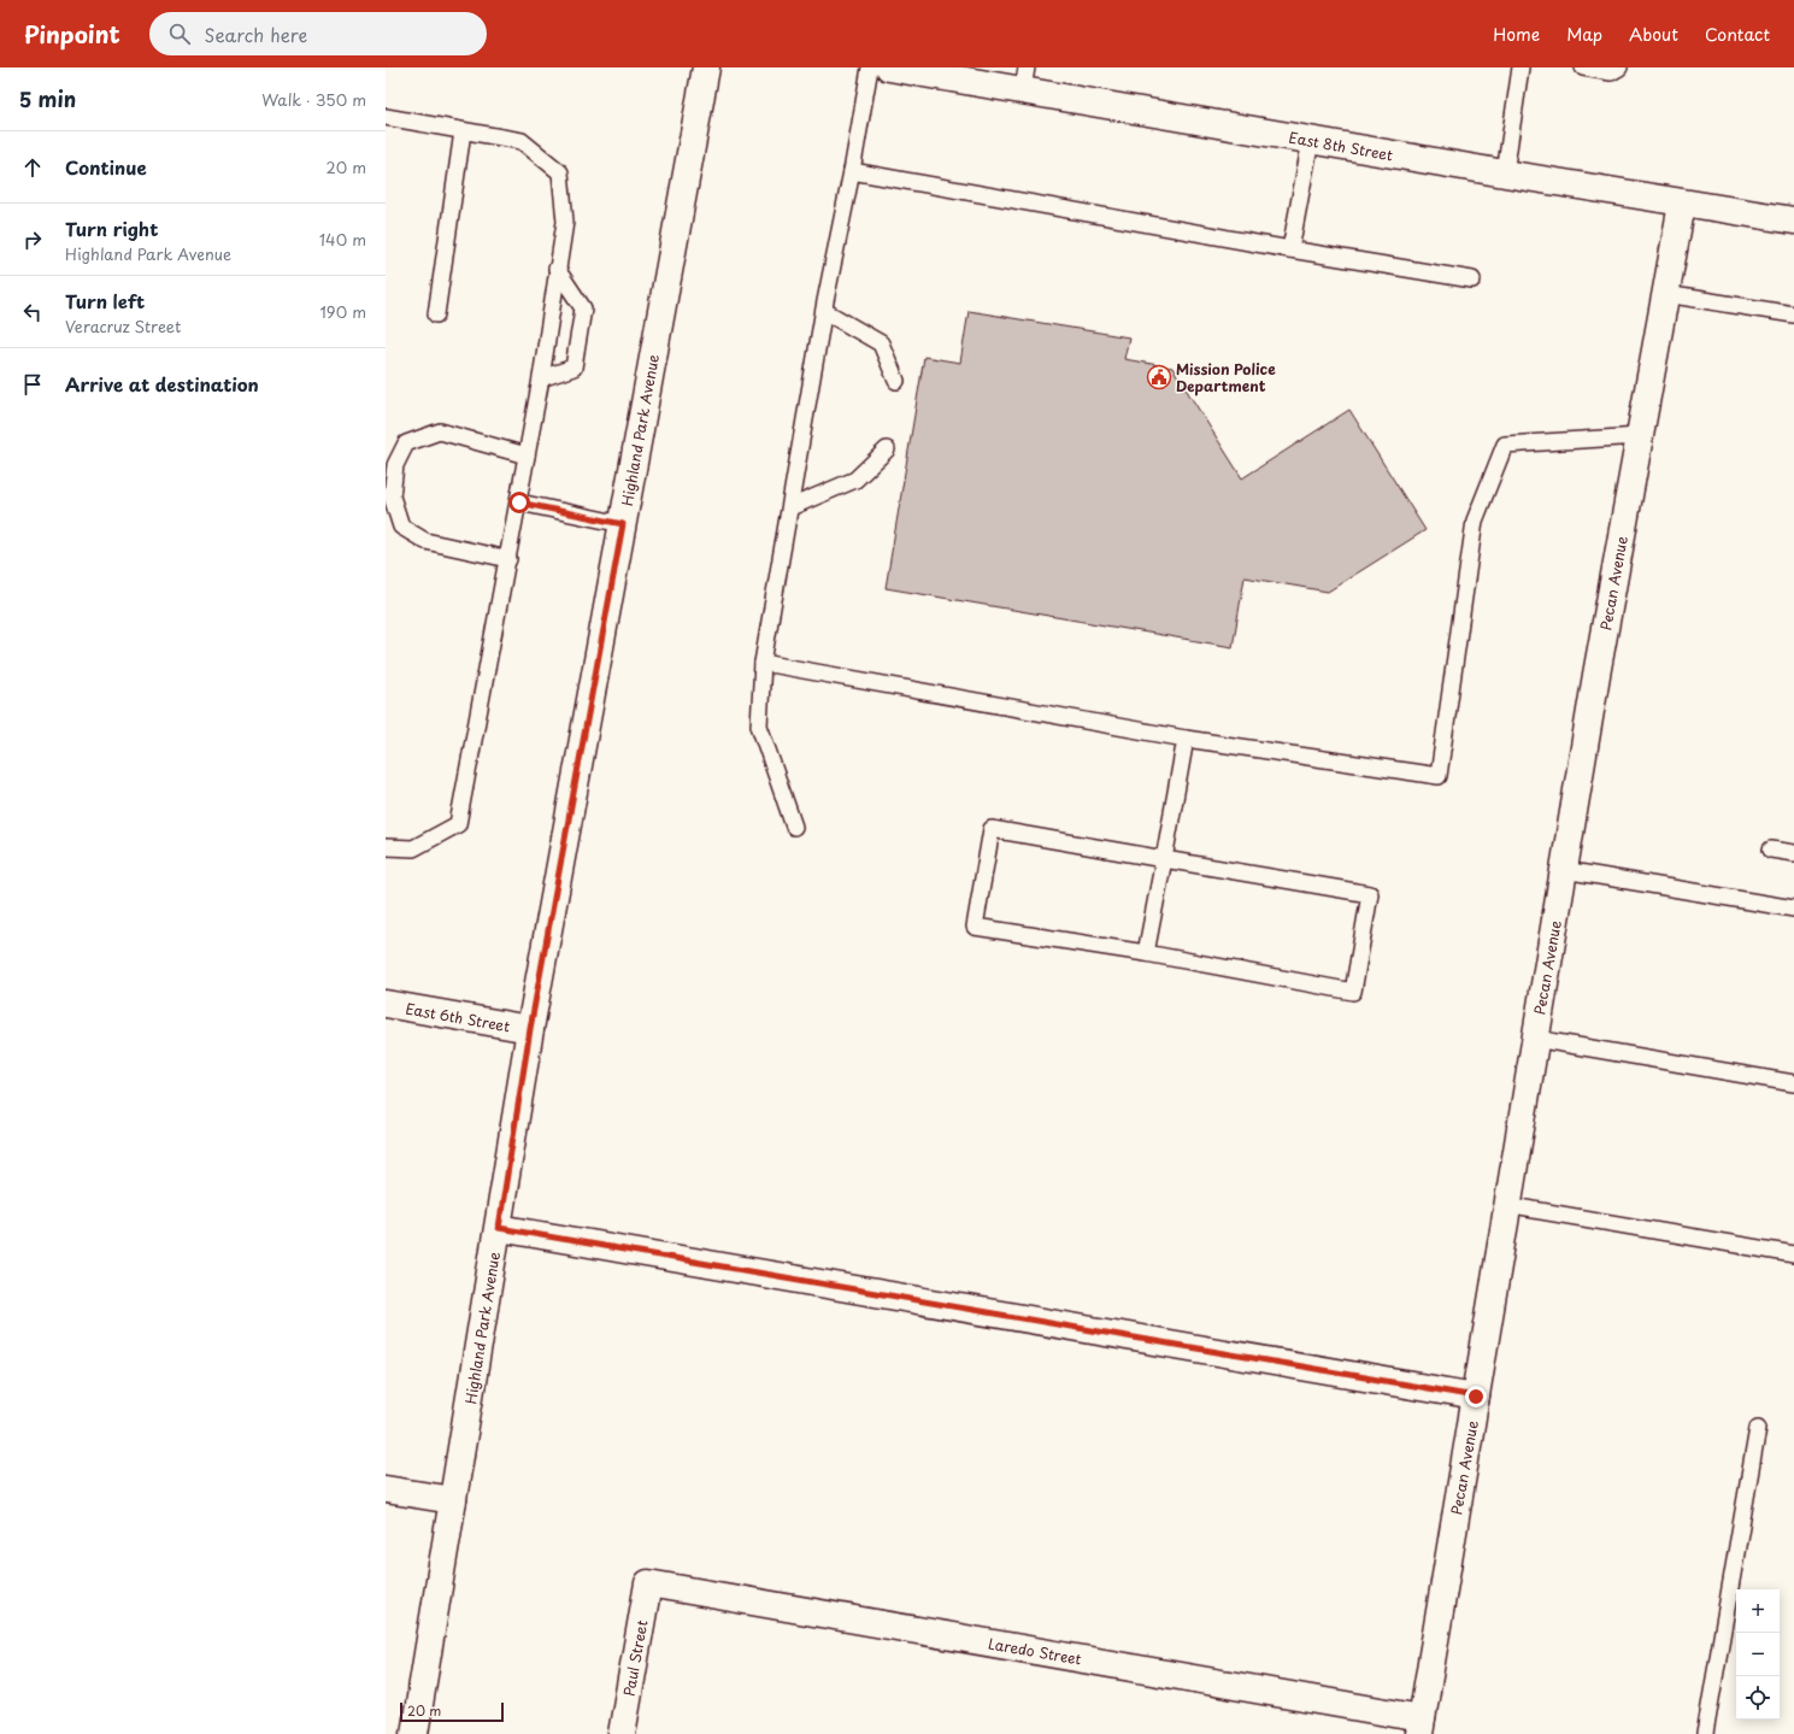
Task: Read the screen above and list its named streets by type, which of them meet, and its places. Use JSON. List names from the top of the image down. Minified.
{"streets":{"street":["East 8th Street","Highland Park Avenue","Pecan Avenue","East 6th Street","Laredo Street","Paul Street"]},"crossings":[["East 8th Street","Pecan Avenue"],["Highland Park Avenue","East 6th Street"],["Pecan Avenue","Laredo Street"],["Laredo Street","Paul Street"]],"places":{"public building":["Mission Police Department"]},"scale_bar":"20 m","page":{"header":"Pinpoint","search":"Search here","nav":["Home","Map","About","Contact"],"heading":["5 min","Walk · 350 m"],"list":[["Continue","20 m"],["Turn right","Highland Park Avenue","140 m"],["Turn left","Veracruz Street","190 m"],"Arrive at destination"],"map_buttons":["+","−"],"scale":"20 m"}}
